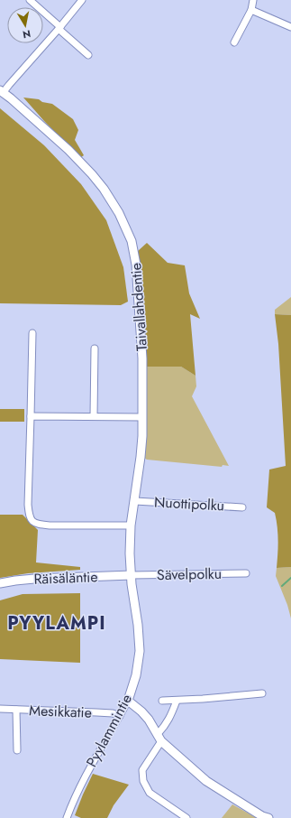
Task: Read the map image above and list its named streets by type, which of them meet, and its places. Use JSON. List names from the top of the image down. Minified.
{"streets":{"street":["Taivallahdentie","Nuottipolku","Sävelpolku","Räisäläntie","Mesikkatie","Pyylammintie"]},"crossings":[["Taivallahdentie","Nuottipolku"],["Taivallahdentie","Sävelpolku"],["Taivallahdentie","Räisäläntie"],["Taivallahdentie","Pyylammintie"],["Sävelpolku","Räisäläntie"],["Sävelpolku","Pyylammintie"],["Räisäläntie","Pyylammintie"],["Mesikkatie","Pyylammintie"]],"districts":["PYYLAMPI"],"north":"bottom"}
